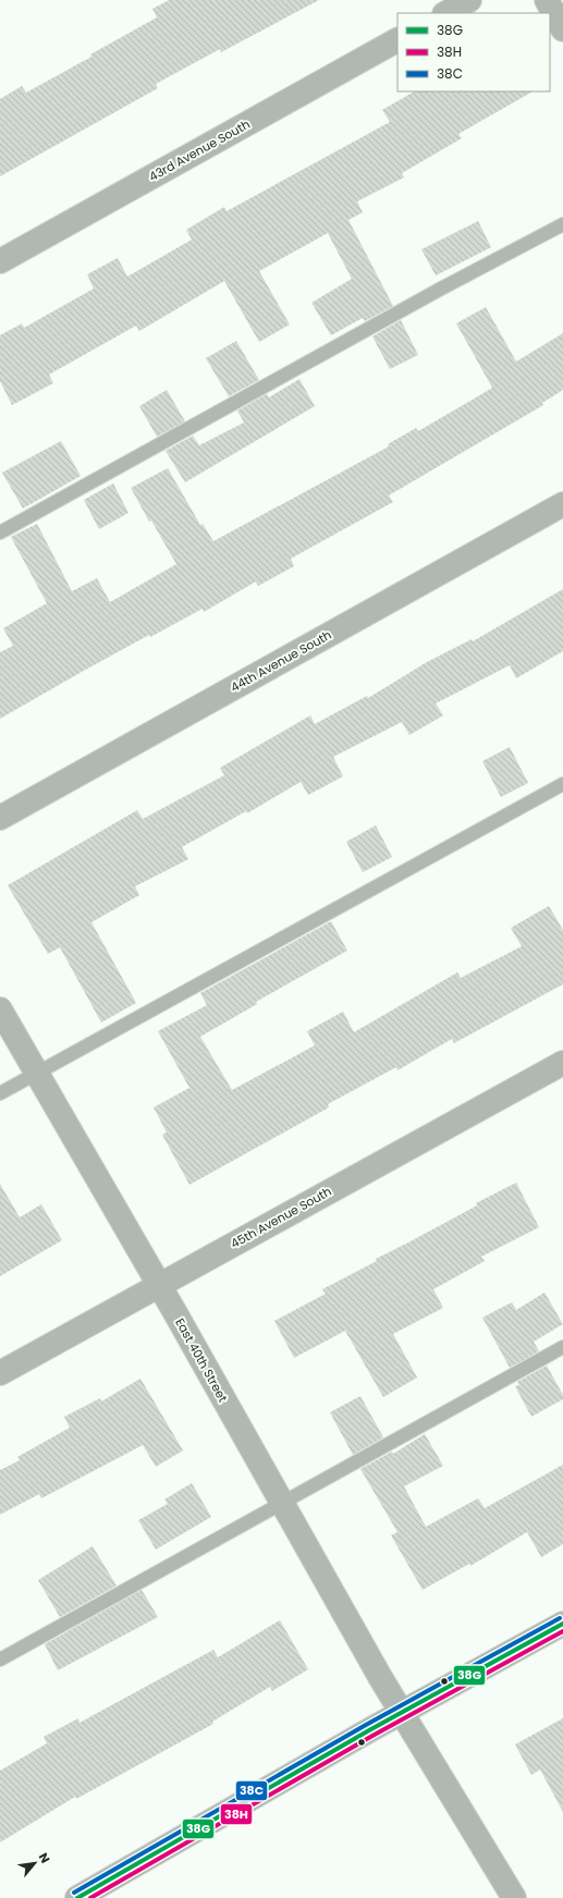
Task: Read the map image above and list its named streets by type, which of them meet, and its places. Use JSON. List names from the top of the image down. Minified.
{"streets":{"street":["43rd Avenue South","44th Avenue South","45th Avenue South","East 40th Street"]},"crossings":[["45th Avenue South","East 40th Street"]],"lines":["transit line 38C","transit line 38G","transit line 38H"],"legend":["38G","38H","38C"],"north":"top right"}
